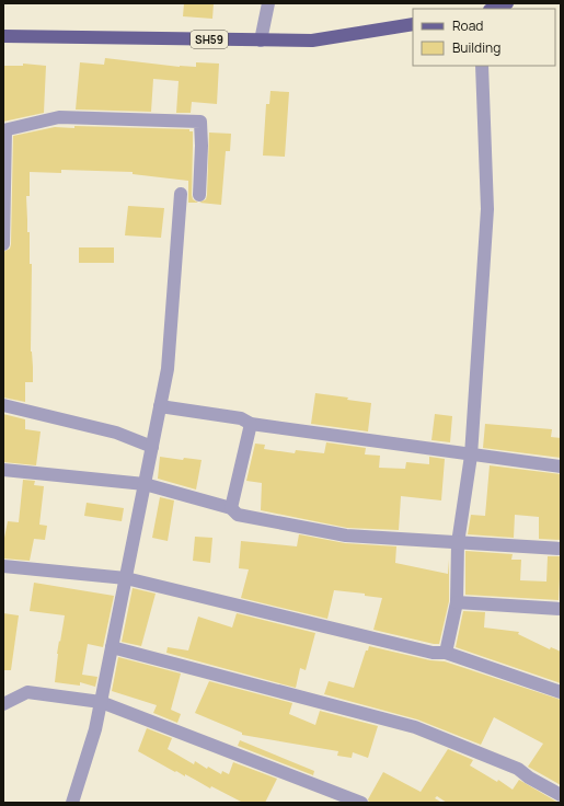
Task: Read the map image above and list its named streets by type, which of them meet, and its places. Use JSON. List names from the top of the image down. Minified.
{"streets":{"main road":["SH59"]},"legend":["Road","Building"]}
